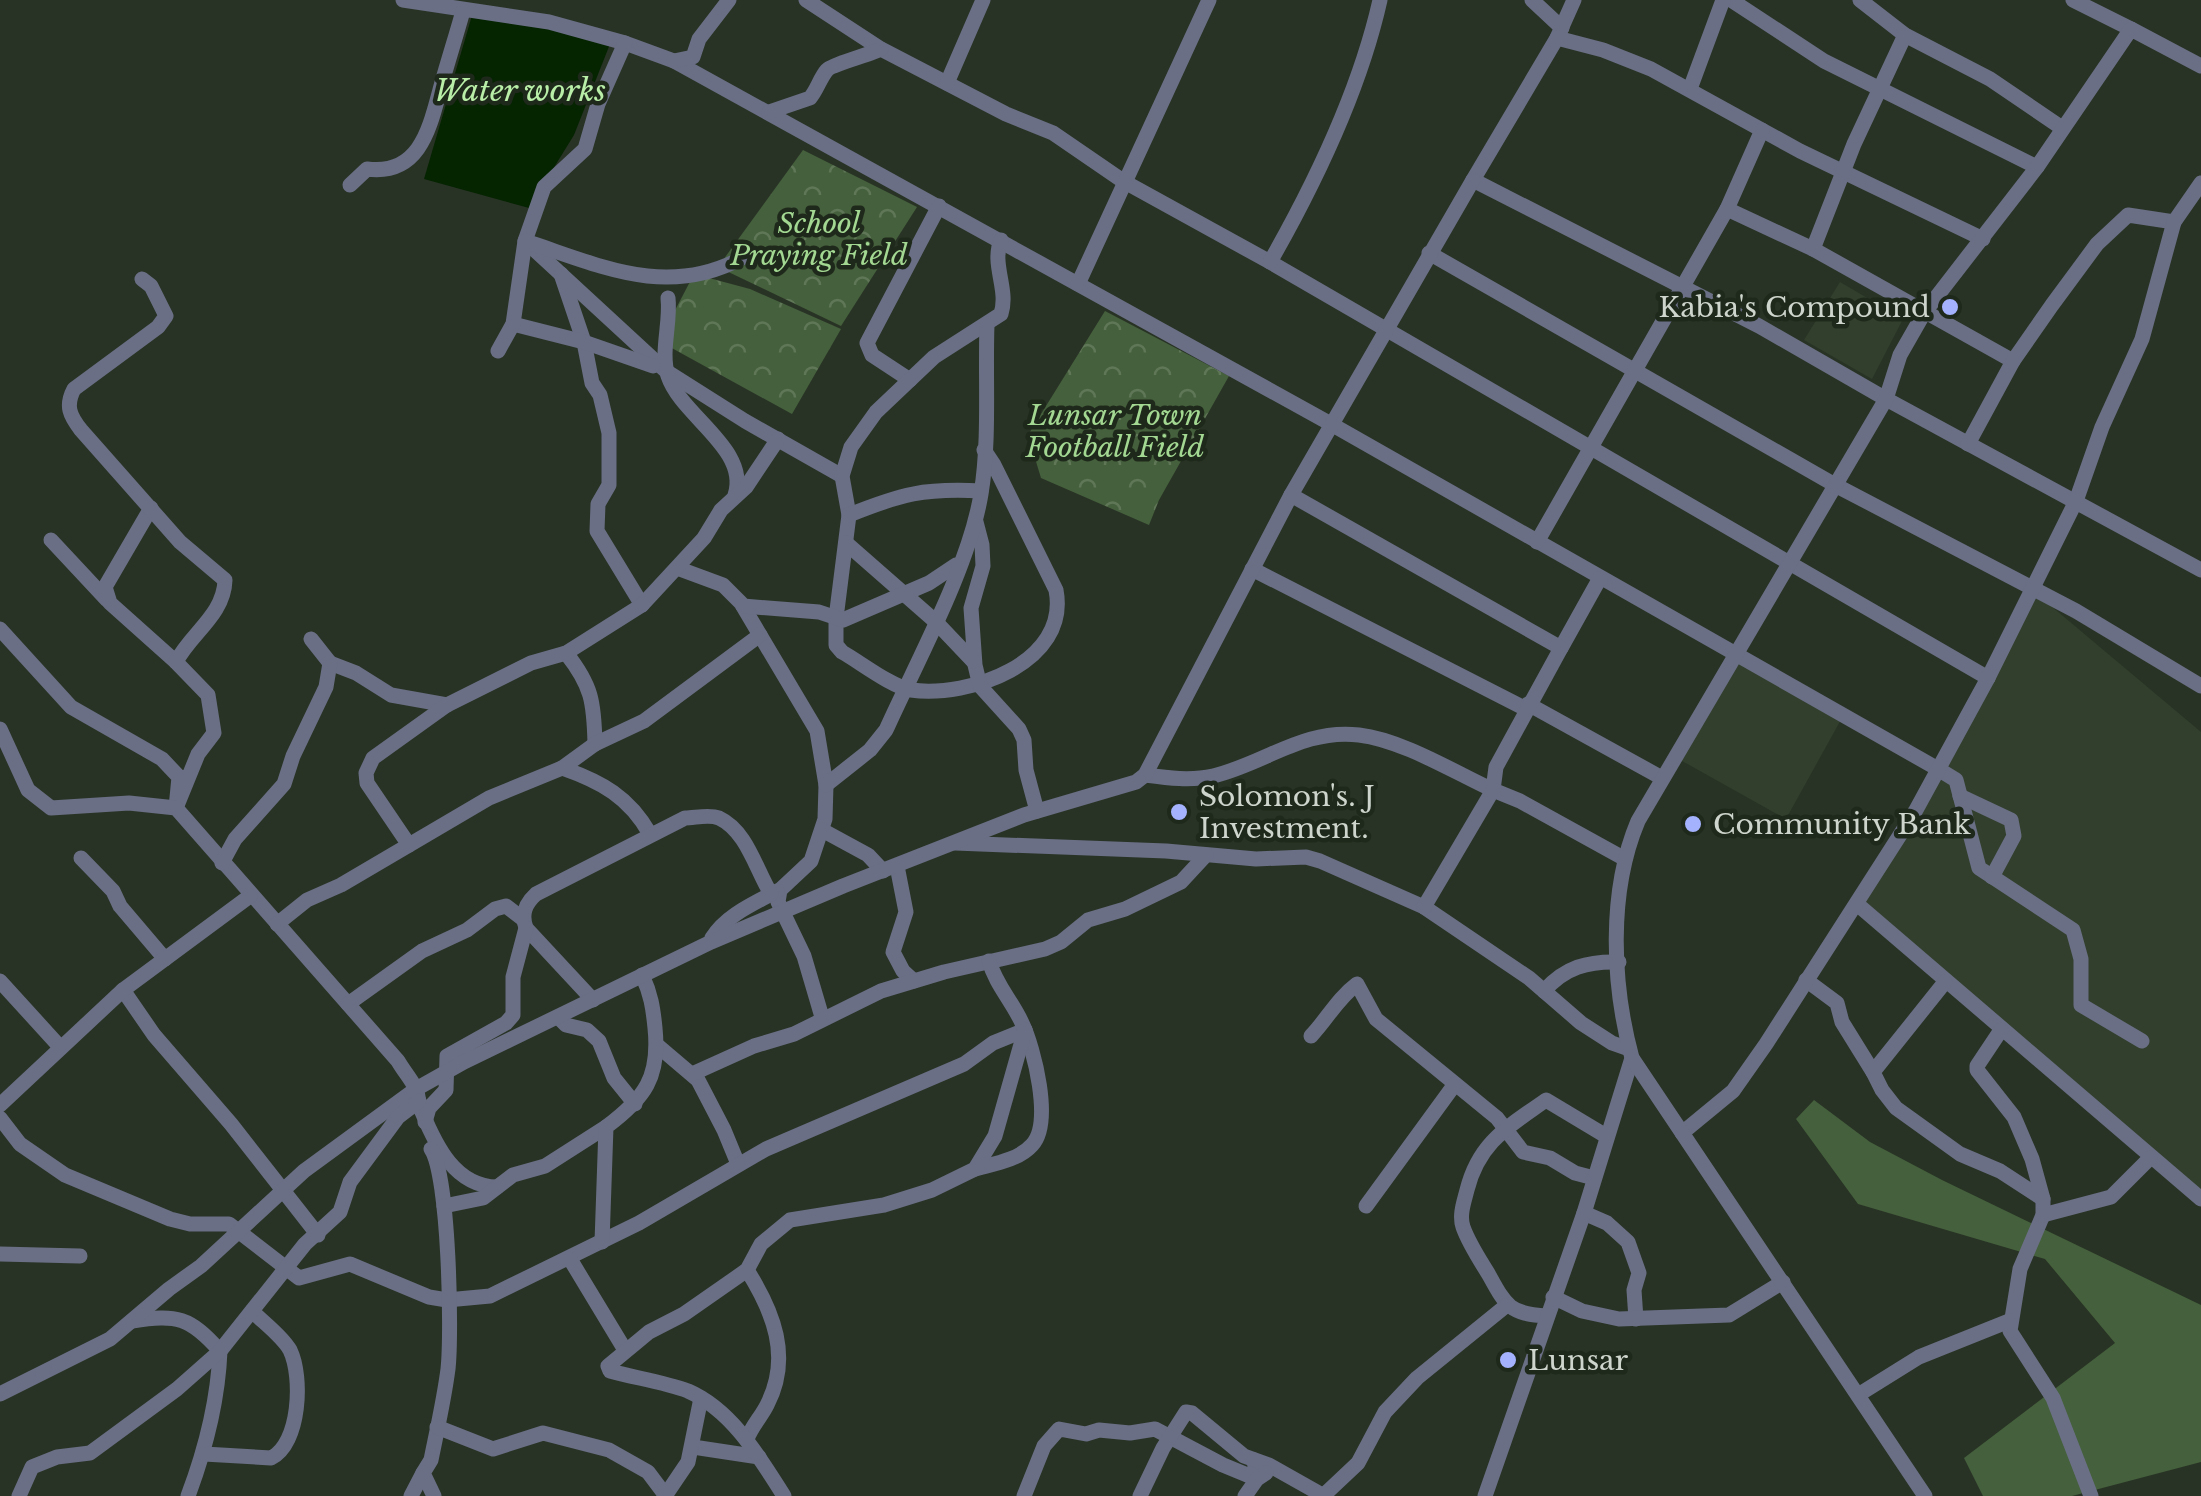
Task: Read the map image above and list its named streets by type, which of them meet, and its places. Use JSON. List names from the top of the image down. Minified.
{"water":["Water works"],"parks":["School Praying Field","Lunsar Town Football Field"],"places":["Kabia's Compound","Solomon's. J Investment.","Community Bank","Lunsar"]}
